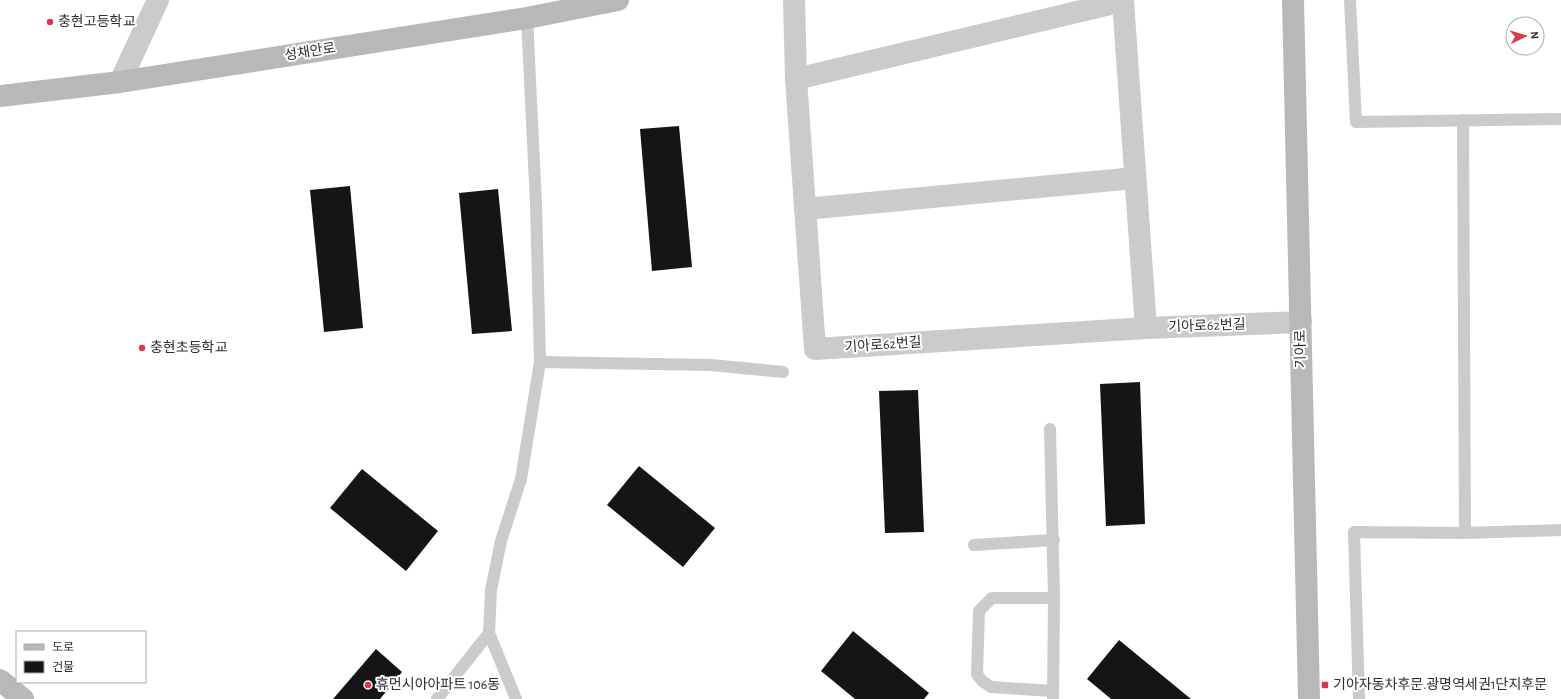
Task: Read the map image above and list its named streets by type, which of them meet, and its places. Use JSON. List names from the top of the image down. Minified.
{"streets":{"main road":["성채안로","기아로"],"street":["기아로62번길"]},"crossings":[["기아로62번길","기아로"]],"places":{"other":["충현고등학교","충현초등학교","휴먼시아아파트 106동"],"transit":["기아자동차후문.광명역세권1단지후문"]},"legend":["도로","건물"],"north":"right"}
